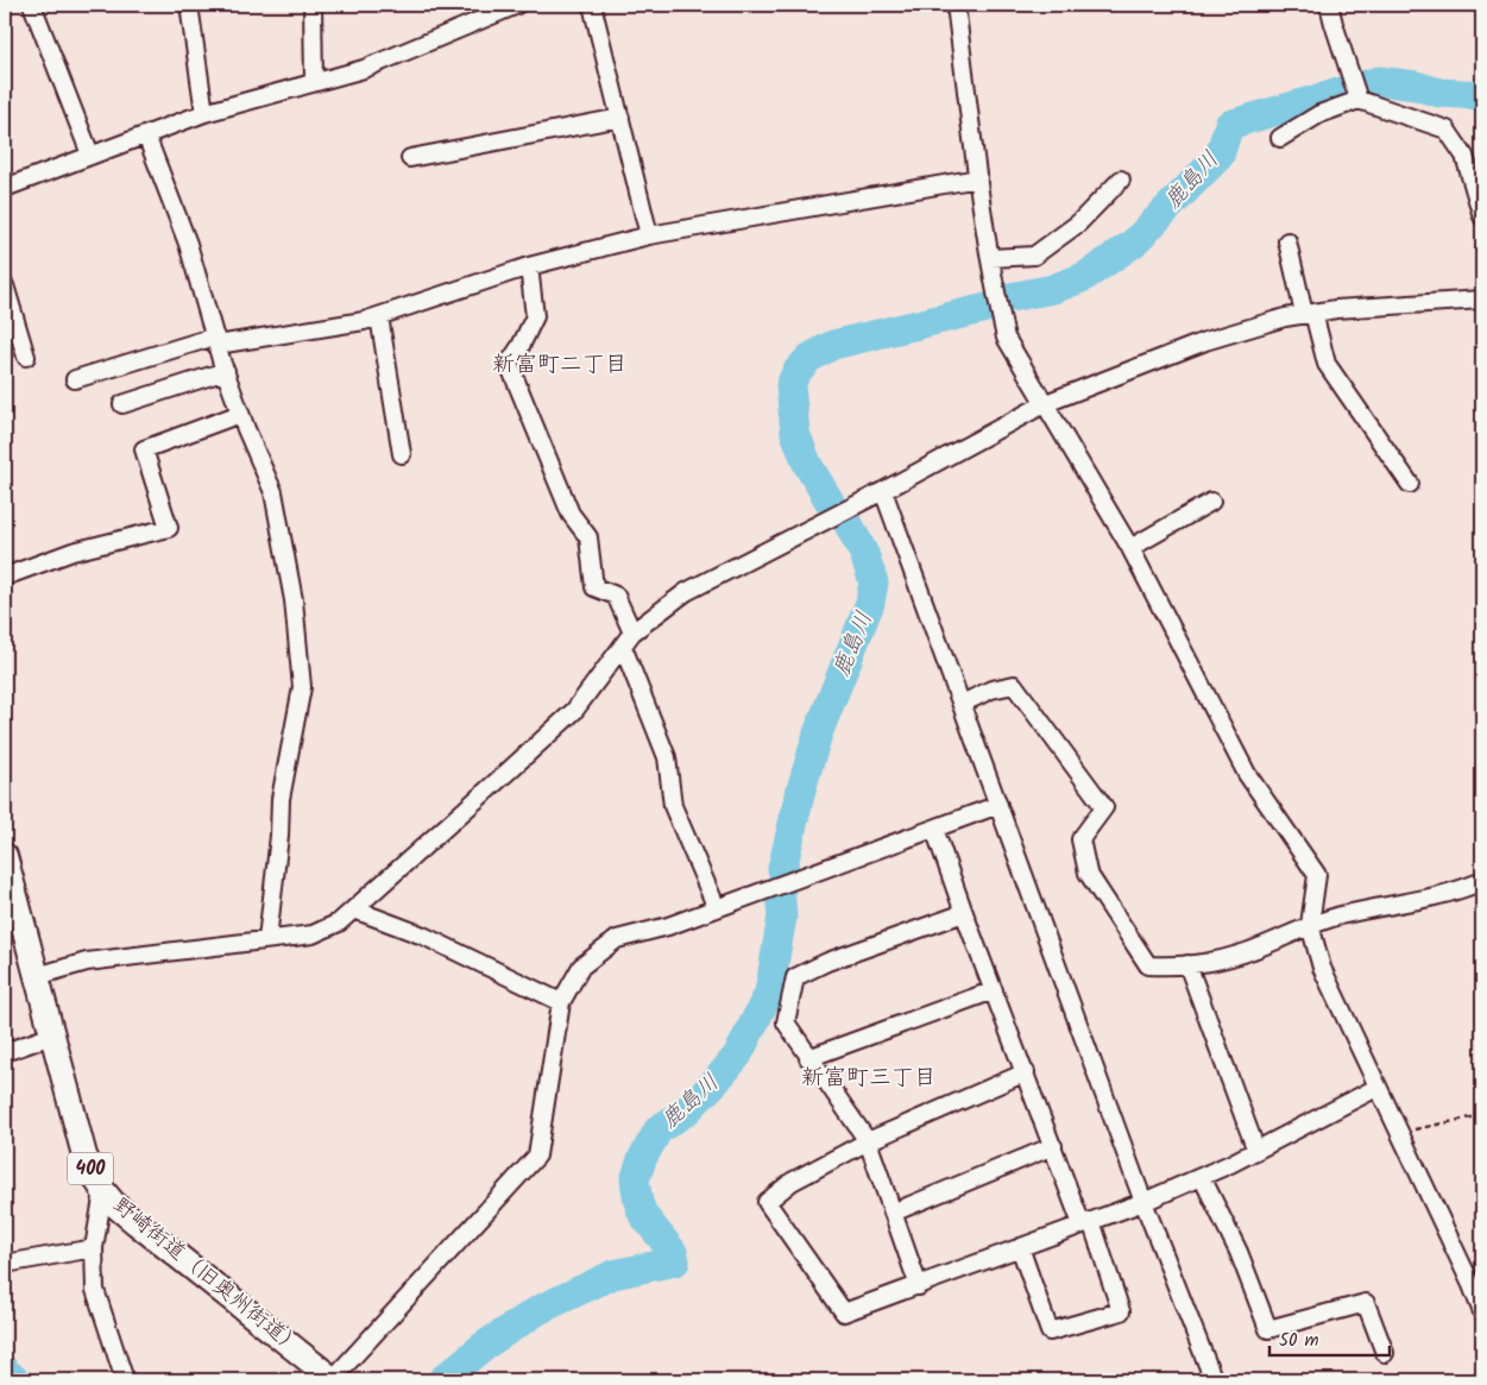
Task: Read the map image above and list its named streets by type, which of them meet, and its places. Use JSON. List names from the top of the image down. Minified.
{"streets":{"highway":["400","野崎街道（旧奥州街道）"]},"districts":["新富町二丁目","新富町三丁目"],"water":["鹿島川"],"scale_bar":"50 m"}
